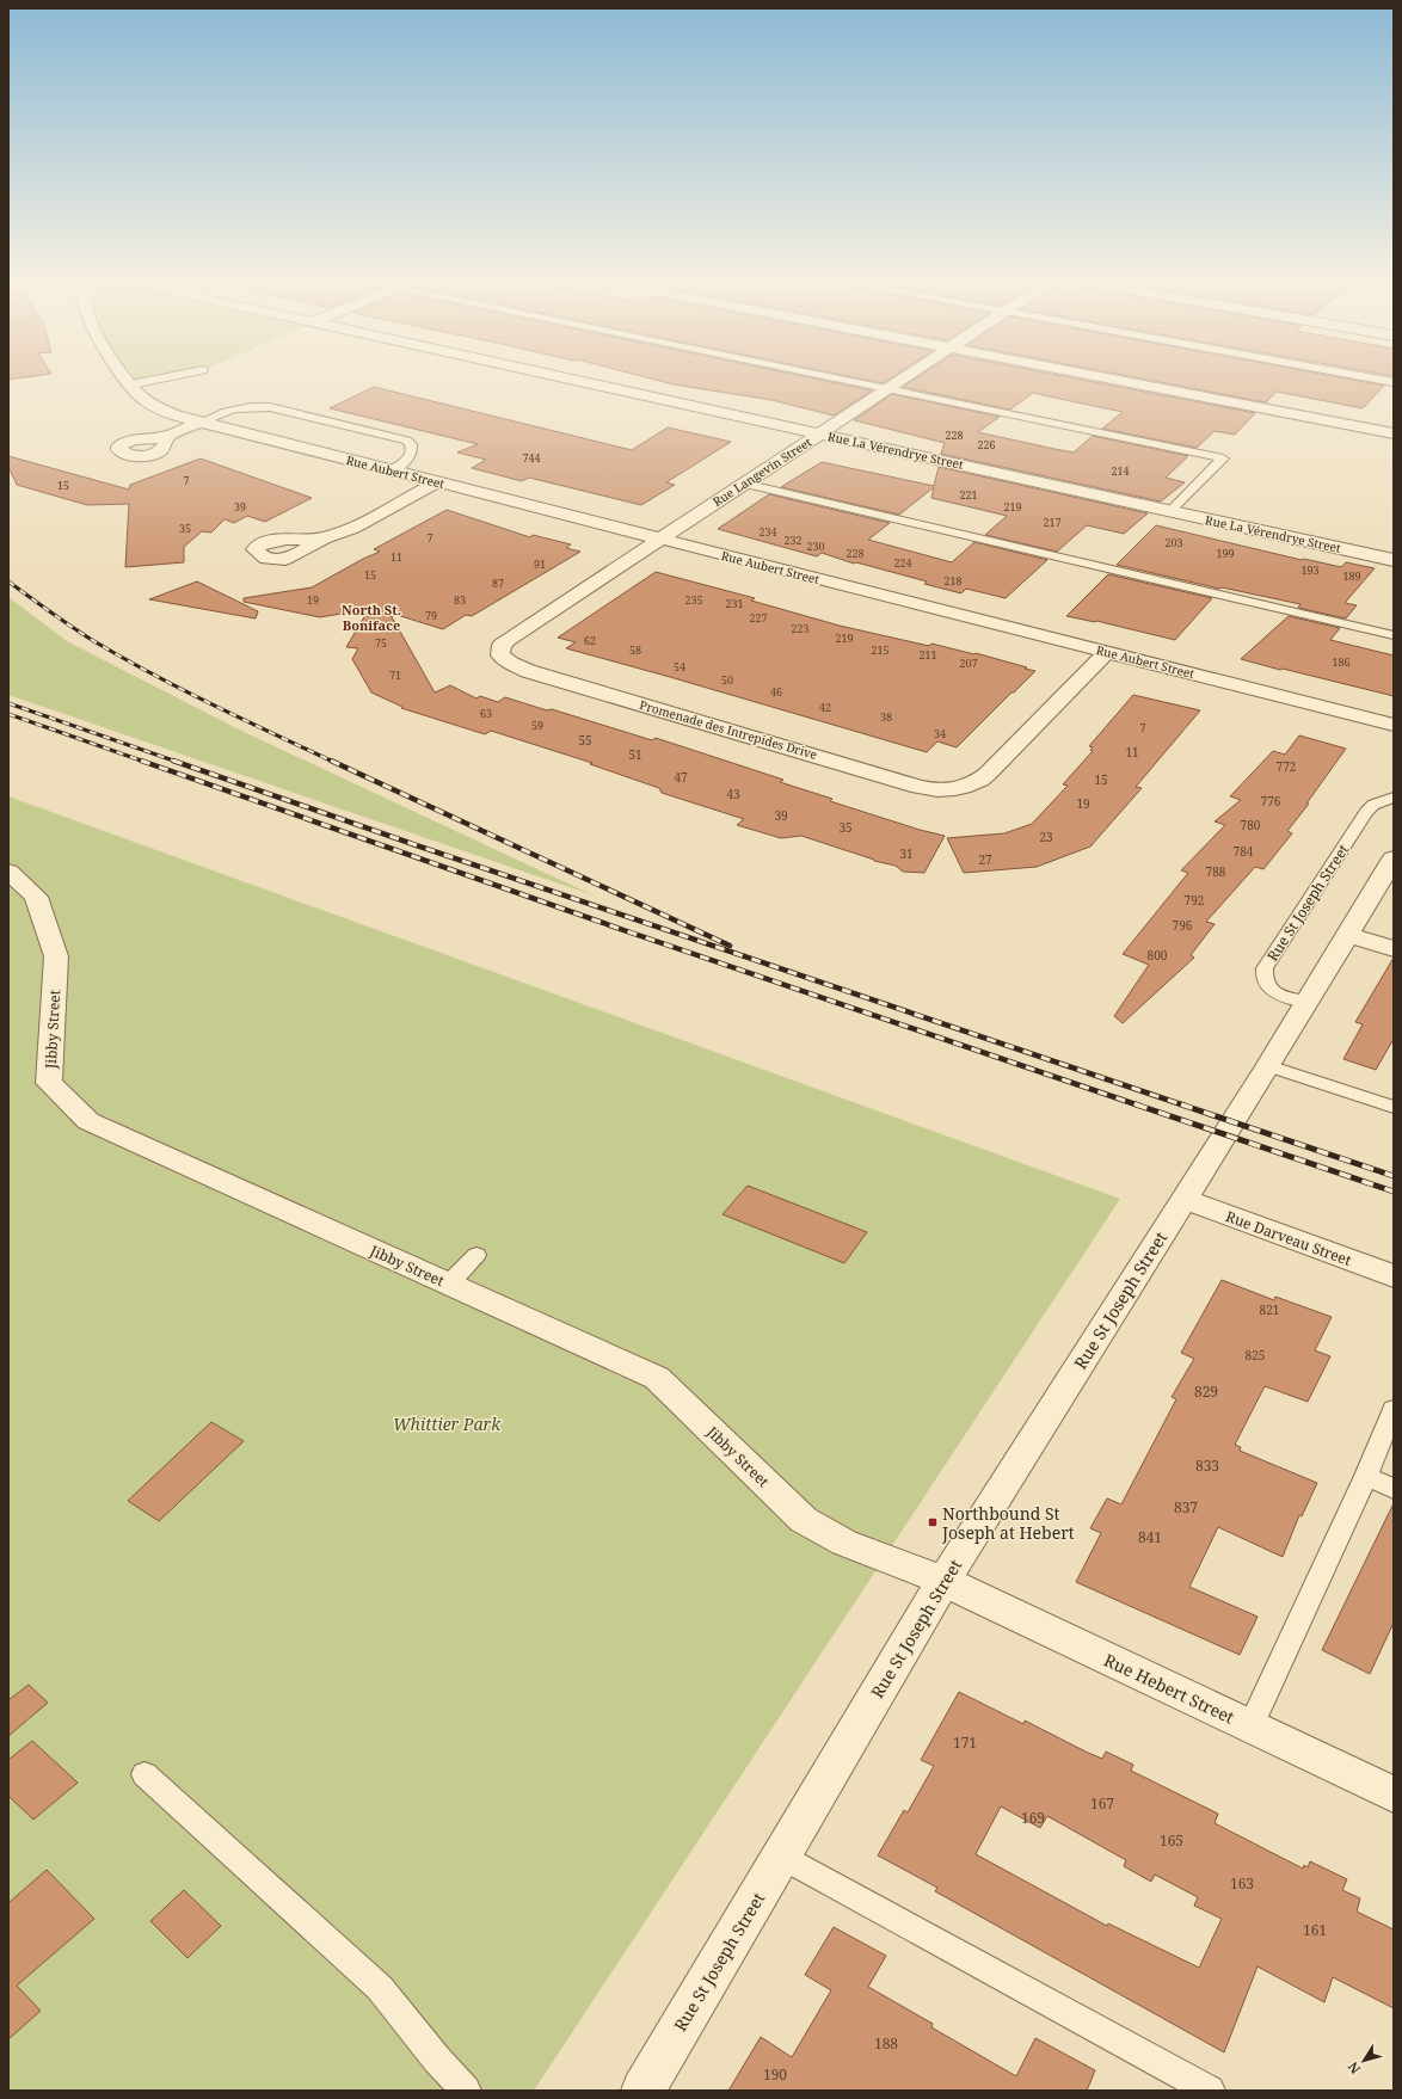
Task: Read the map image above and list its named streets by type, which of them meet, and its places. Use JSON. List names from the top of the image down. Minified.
{"streets":{"street":["Rue La Vérendrye Street","Rue Aubert Street","Rue Langevin Street","Promenade des Intrepides Drive","Rue St Joseph Street","Jibby Street","Rue Darveau Street","Rue Hebert Street"]},"crossings":[["Rue La Vérendrye Street","Rue Langevin Street"],["Rue Aubert Street","Rue Langevin Street"],["Rue Aubert Street","Promenade des Intrepides Drive"],["Rue Langevin Street","Promenade des Intrepides Drive"],["Rue St Joseph Street","Jibby Street"],["Rue St Joseph Street","Rue Darveau Street"],["Rue St Joseph Street","Rue Hebert Street"],["Jibby Street","Rue Hebert Street"]],"districts":["North St. Boniface"],"parks":["Whittier Park"],"places":{"transit":["Northbound St Joseph at Hebert"]},"house_numbers":["228","226","744","214","7","15","221","39","219","217","35","234","7","232","203","230","228","199","11","224","91","193","15","189","218","87","19","83","235","231","79","227","223","219","62","75","58","215","211","186","207","54","71","50","46","42","63","38","59","7","34","55","11","51","772","47","15","43","776","19","39","780","35","23","784","31","27","788","792","796","800","821","825","829","833","837","841","171","167","169","165","163","161","188","190"],"north":"bottom left"}
